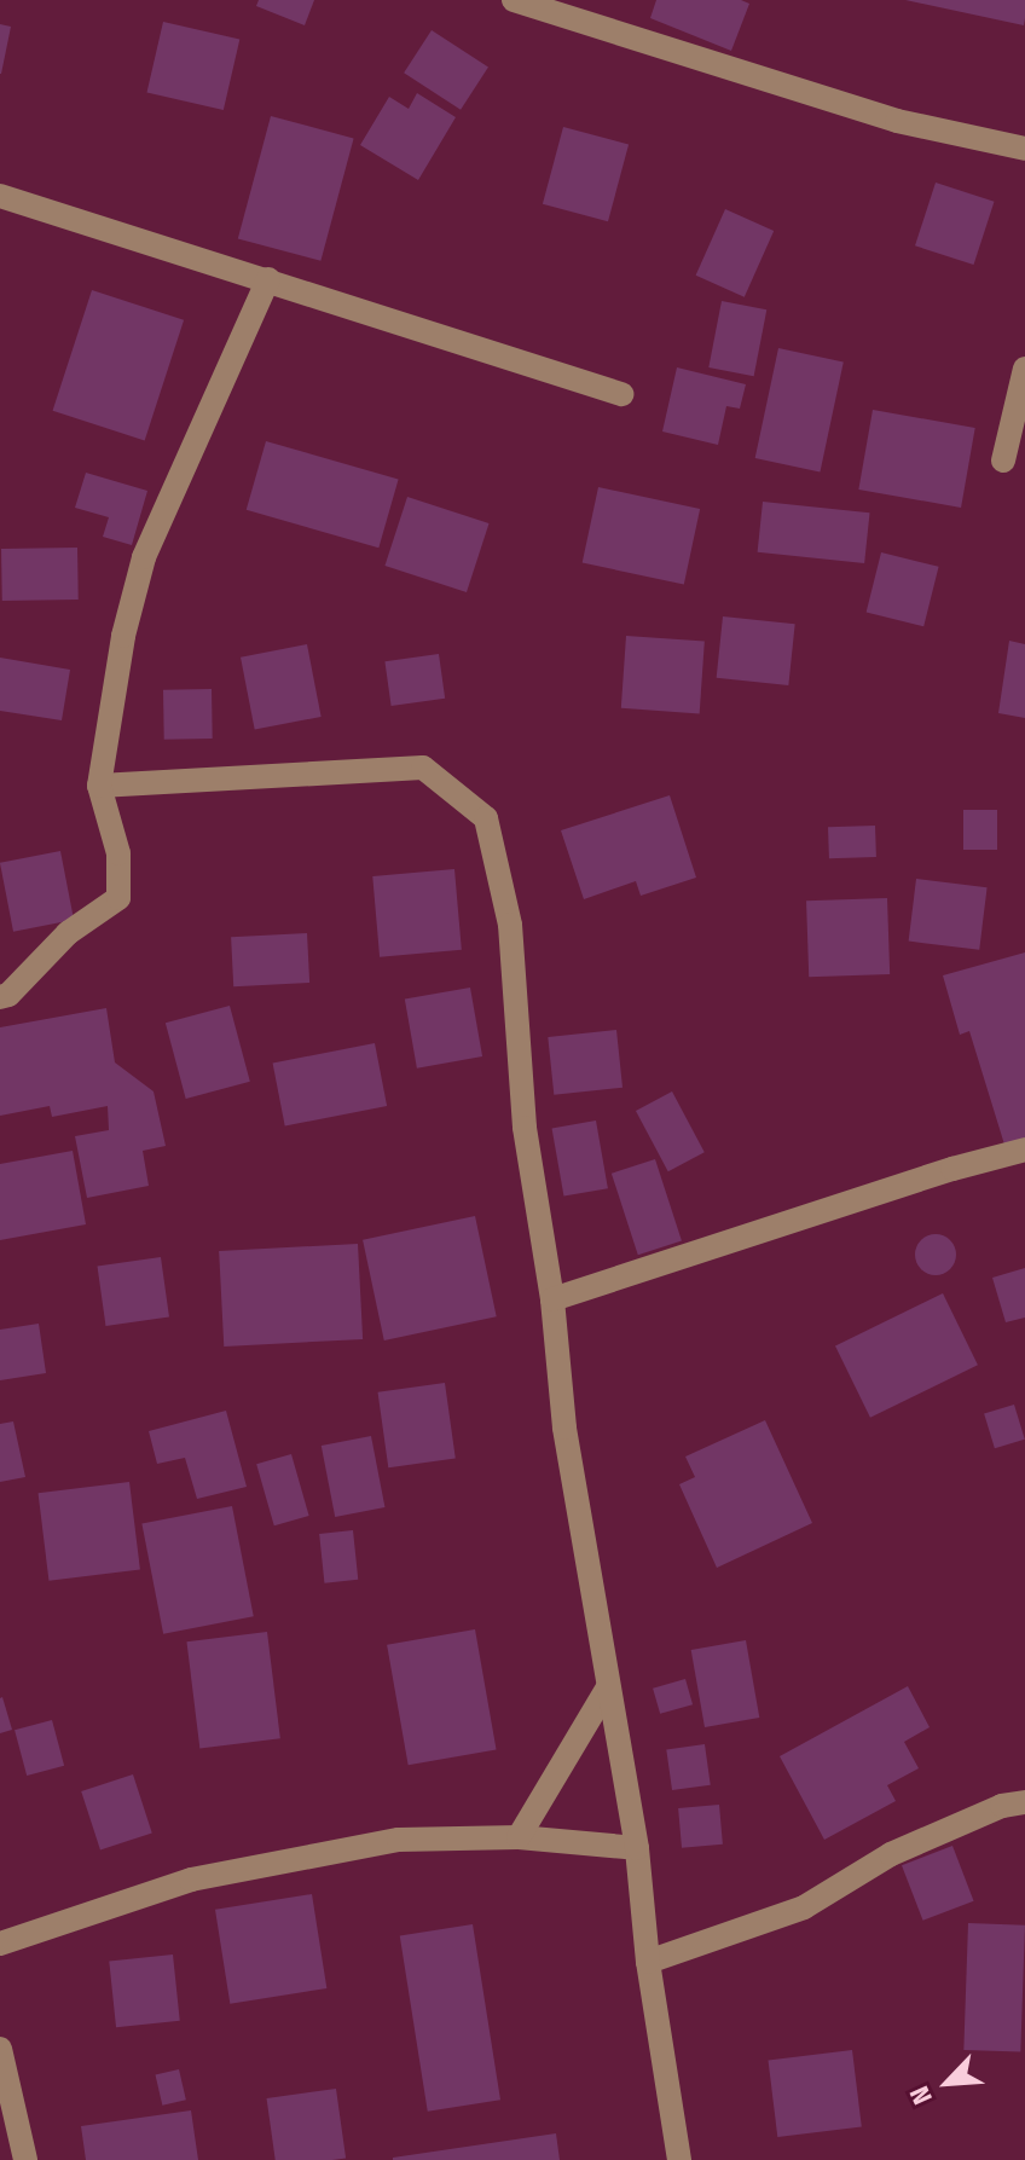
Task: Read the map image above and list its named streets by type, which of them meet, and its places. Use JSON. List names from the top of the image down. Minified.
{"north":"bottom left"}
